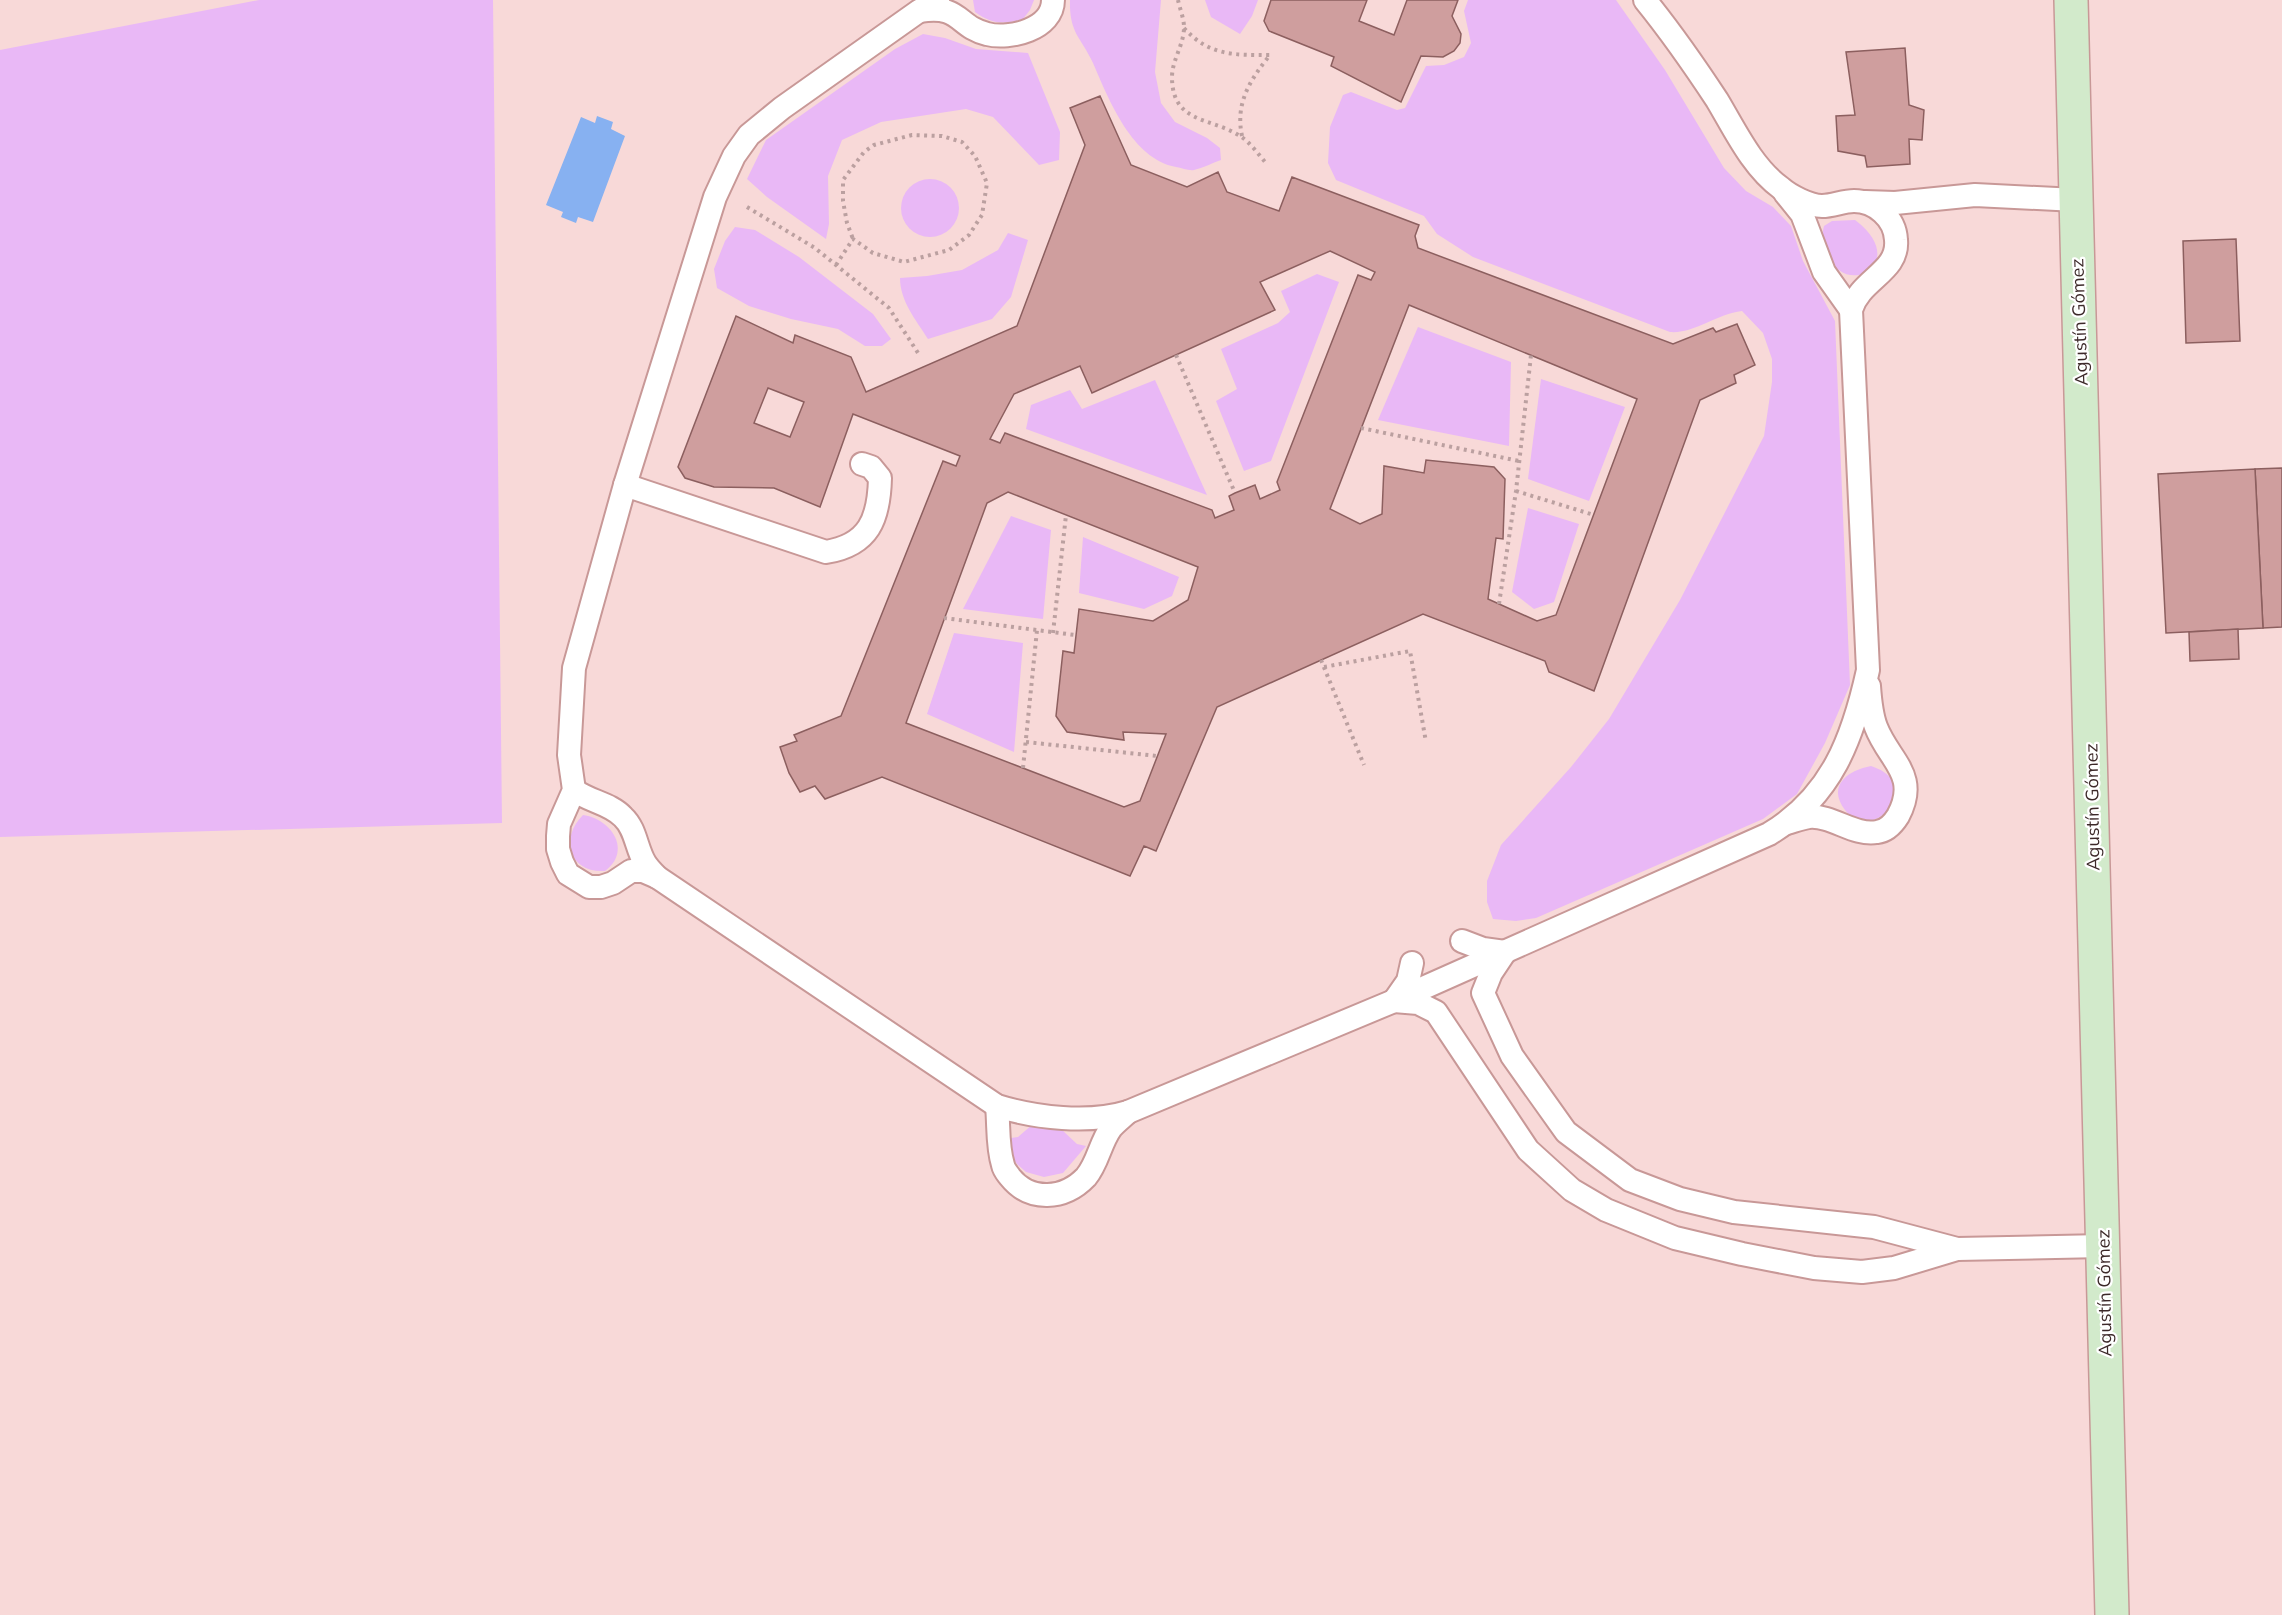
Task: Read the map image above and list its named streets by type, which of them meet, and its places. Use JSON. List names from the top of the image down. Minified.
{"streets":{"main road":["Agustín Gómez"]}}
